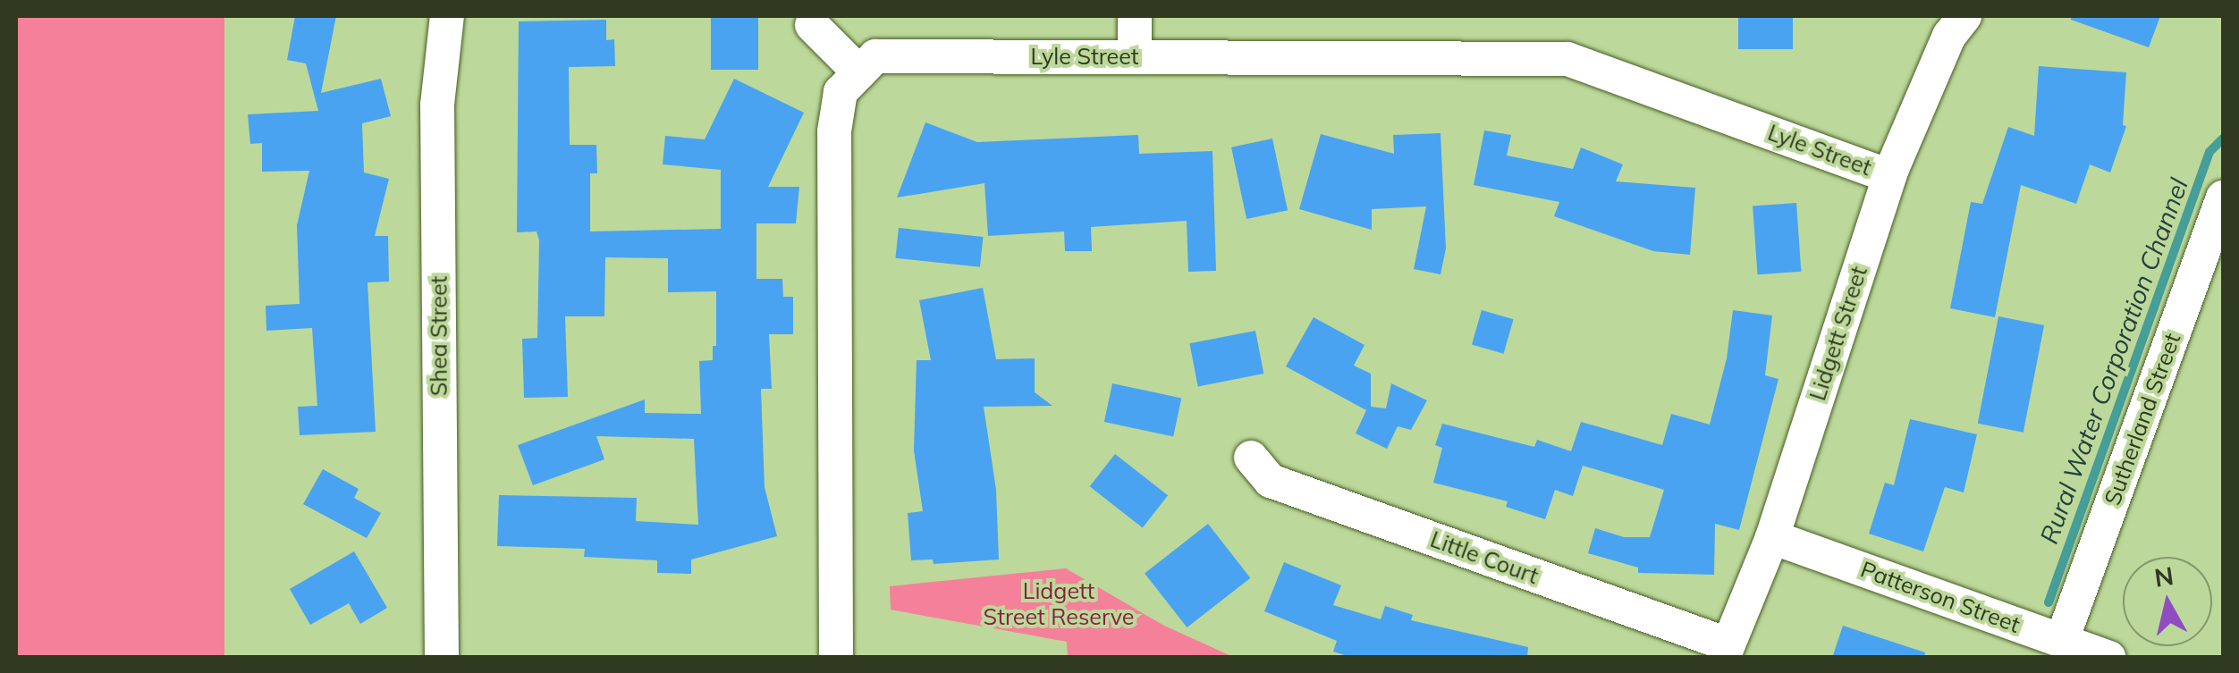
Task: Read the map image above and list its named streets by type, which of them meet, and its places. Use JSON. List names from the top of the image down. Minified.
{"streets":{"street":["Lyle Street","Lidgett Street","Shea Street","Sutherland Street","Little Court","Patterson Street"]},"crossings":[["Lyle Street","Lidgett Street"],["Lidgett Street","Little Court"],["Lidgett Street","Patterson Street"],["Sutherland Street","Patterson Street"]],"water":["Rural Water Corporation Channel"],"parks":["Lidgett Street Reserve"],"north":"top"}
